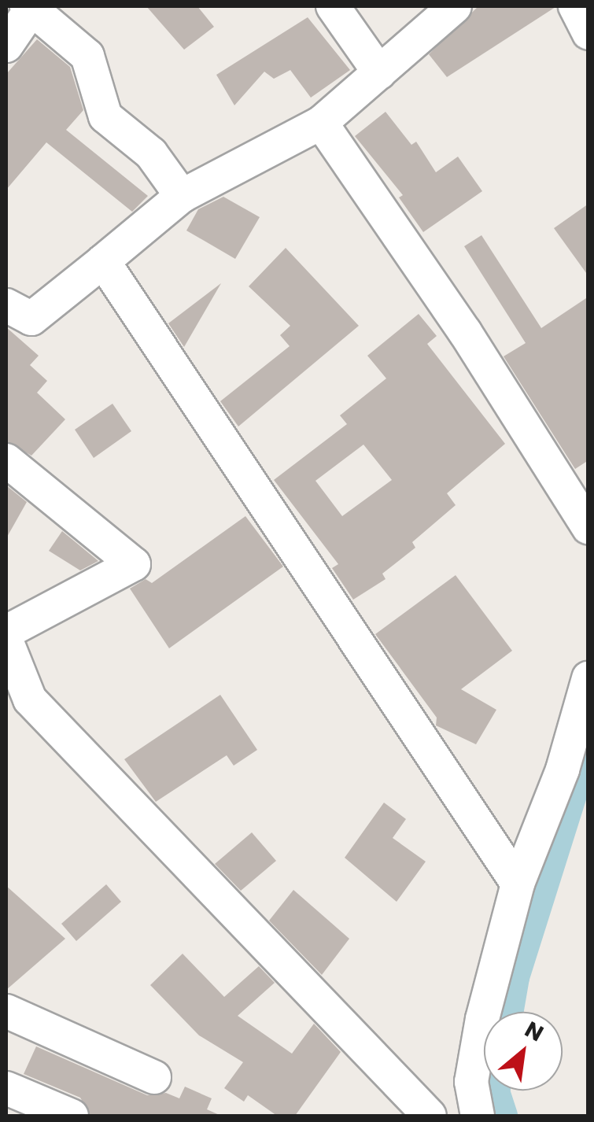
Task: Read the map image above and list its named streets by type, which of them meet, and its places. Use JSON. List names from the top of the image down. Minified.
{"north":"top right"}
